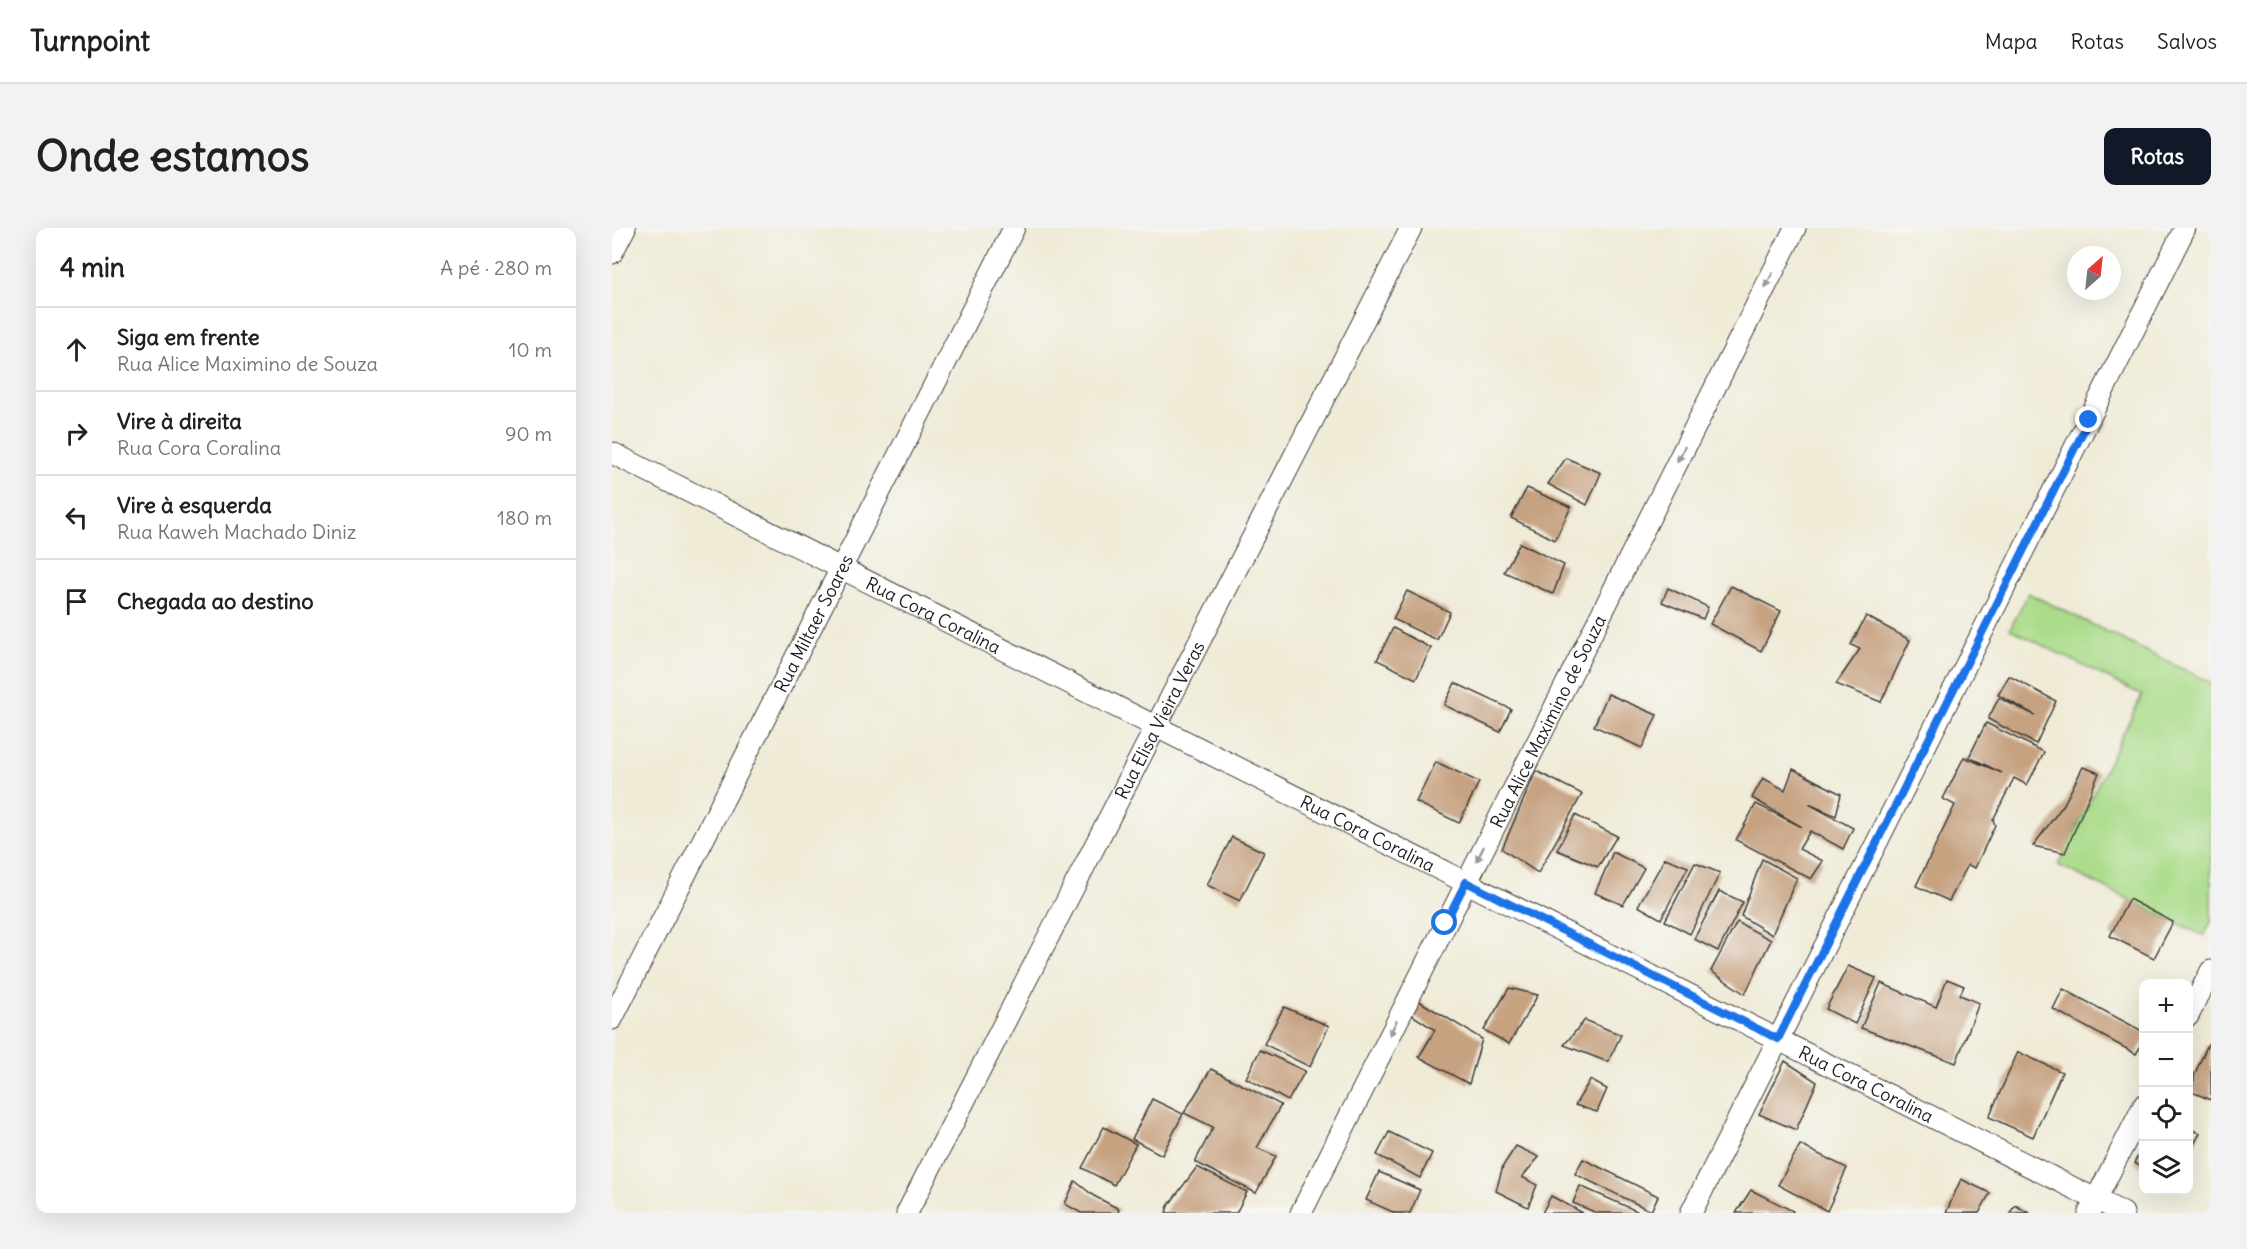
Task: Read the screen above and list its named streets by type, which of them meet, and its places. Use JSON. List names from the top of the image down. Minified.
{"streets":{"street":["Rua Cora Coralina","Rua Miltaer Soares","Rua Elisa Vieira Veras","Rua Alice Maximino de Souza"]},"crossings":[["Rua Cora Coralina","Rua Miltaer Soares"],["Rua Cora Coralina","Rua Elisa Vieira Veras"],["Rua Cora Coralina","Rua Alice Maximino de Souza"]],"one_way":["Rua Alice Maximino de Souza"],"north":"top right","page":{"header":"Turnpoint","nav":["Mapa","Rotas","Salvos"],"buttons":"Rotas","title":"Onde estamos","heading":["4 min","A pé · 280 m"],"list":[["Siga em frente","Rua Alice Maximino de Souza","10 m"],["Vire à direita","Rua Cora Coralina","90 m"],["Vire à esquerda","Rua Kaweh Machado Diniz","180 m"],"Chegada ao destino"],"map_buttons":["+","−"]}}
